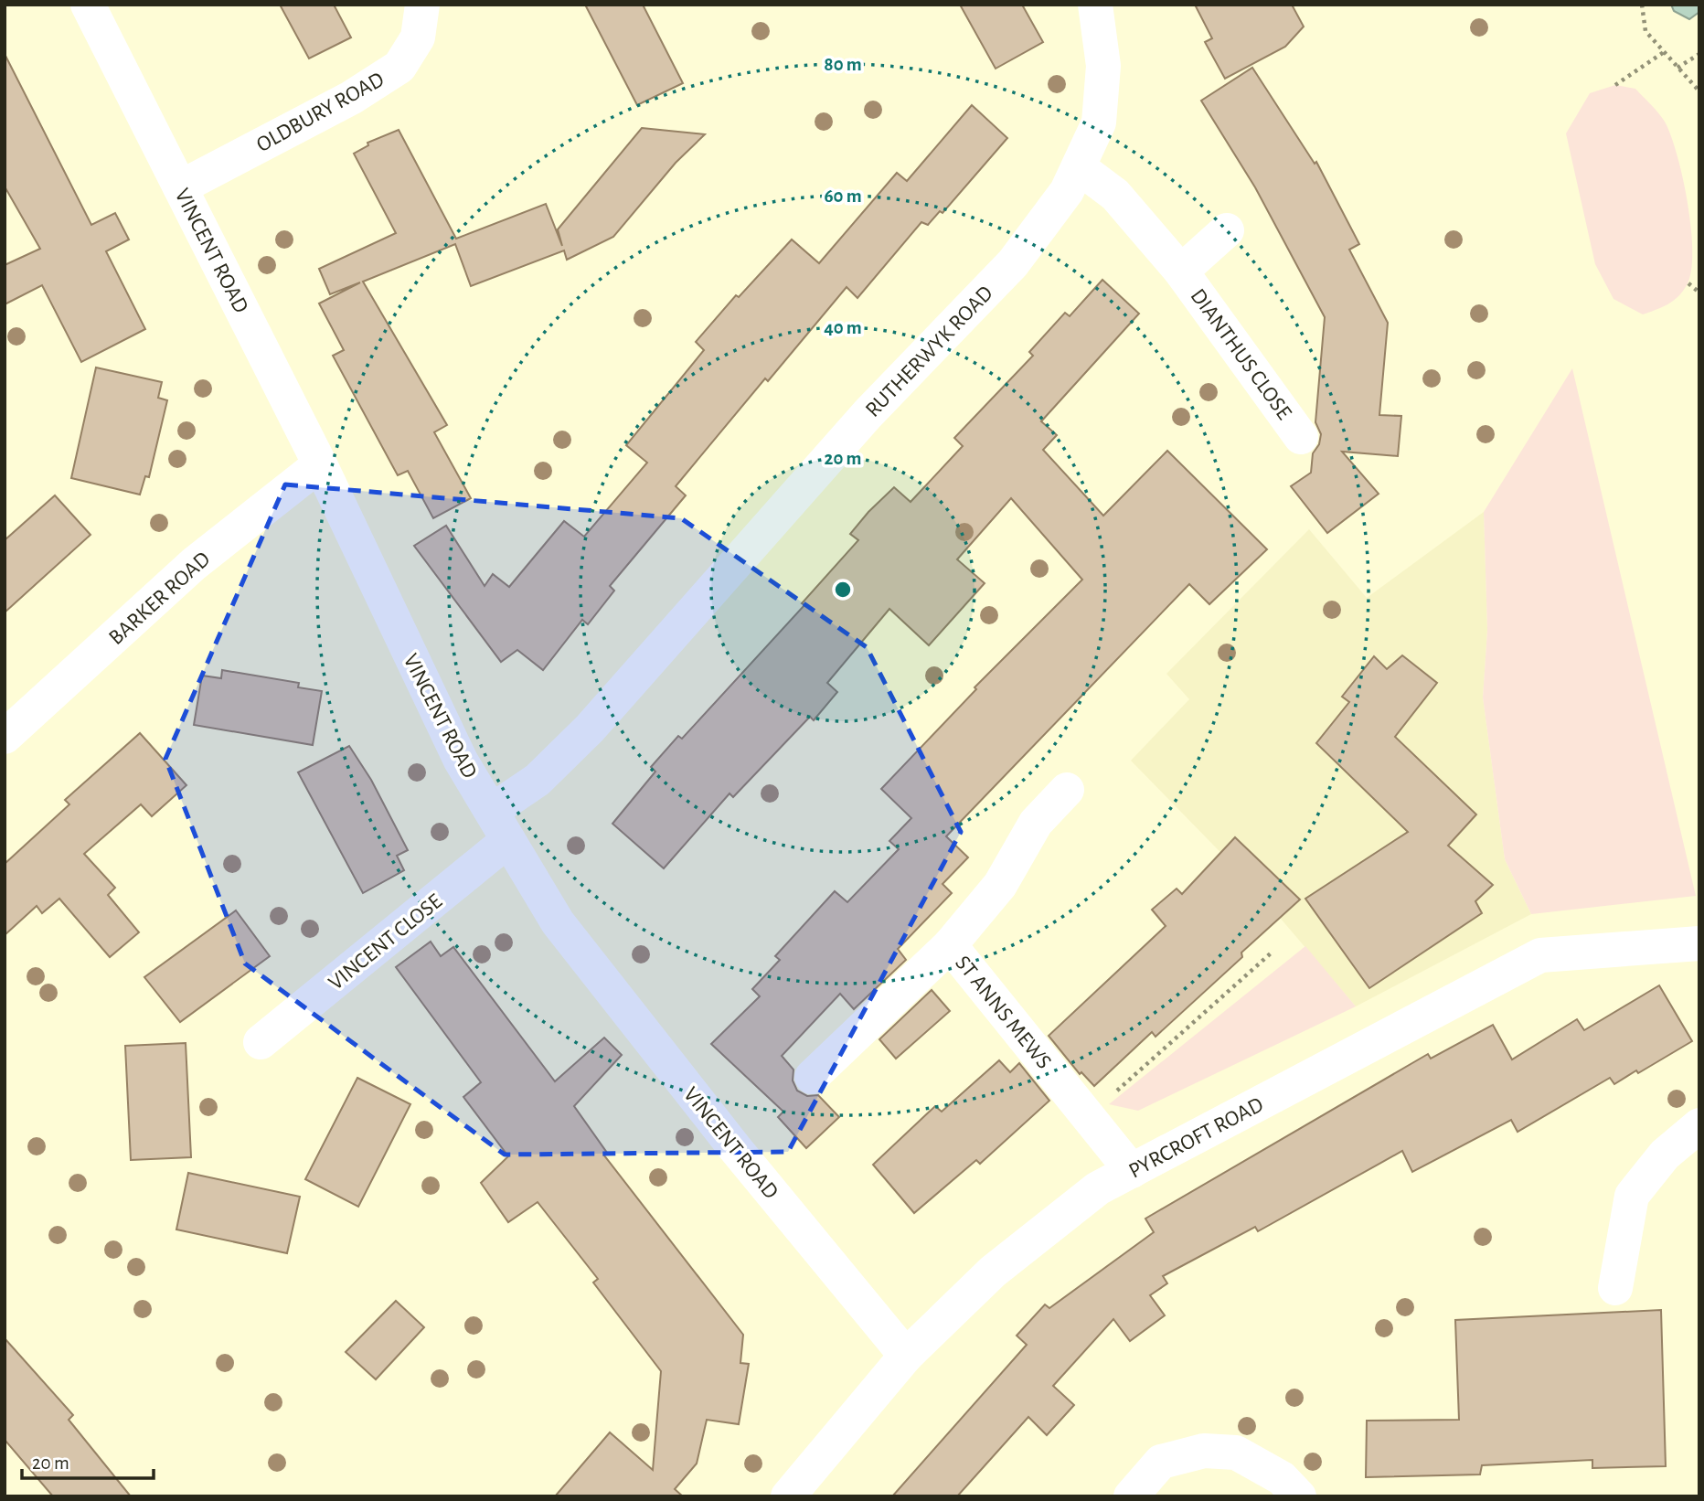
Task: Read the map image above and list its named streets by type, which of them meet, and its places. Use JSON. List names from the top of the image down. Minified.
{"streets":{"street":["OLDBURY ROAD","VINCENT ROAD","RUTHERWYK ROAD","DIANTHUS CLOSE","BARKER ROAD","VINCENT CLOSE","ST ANNS MEWS","PYRCROFT ROAD"]},"crossings":[["OLDBURY ROAD","VINCENT ROAD"],["VINCENT ROAD","RUTHERWYK ROAD"],["VINCENT ROAD","BARKER ROAD"],["VINCENT ROAD","VINCENT CLOSE"],["VINCENT ROAD","PYRCROFT ROAD"],["RUTHERWYK ROAD","DIANTHUS CLOSE"],["RUTHERWYK ROAD","VINCENT CLOSE"],["ST ANNS MEWS","PYRCROFT ROAD"]],"scale_bar":"20 m","rings":["80 m","60 m","40 m","20 m"]}
